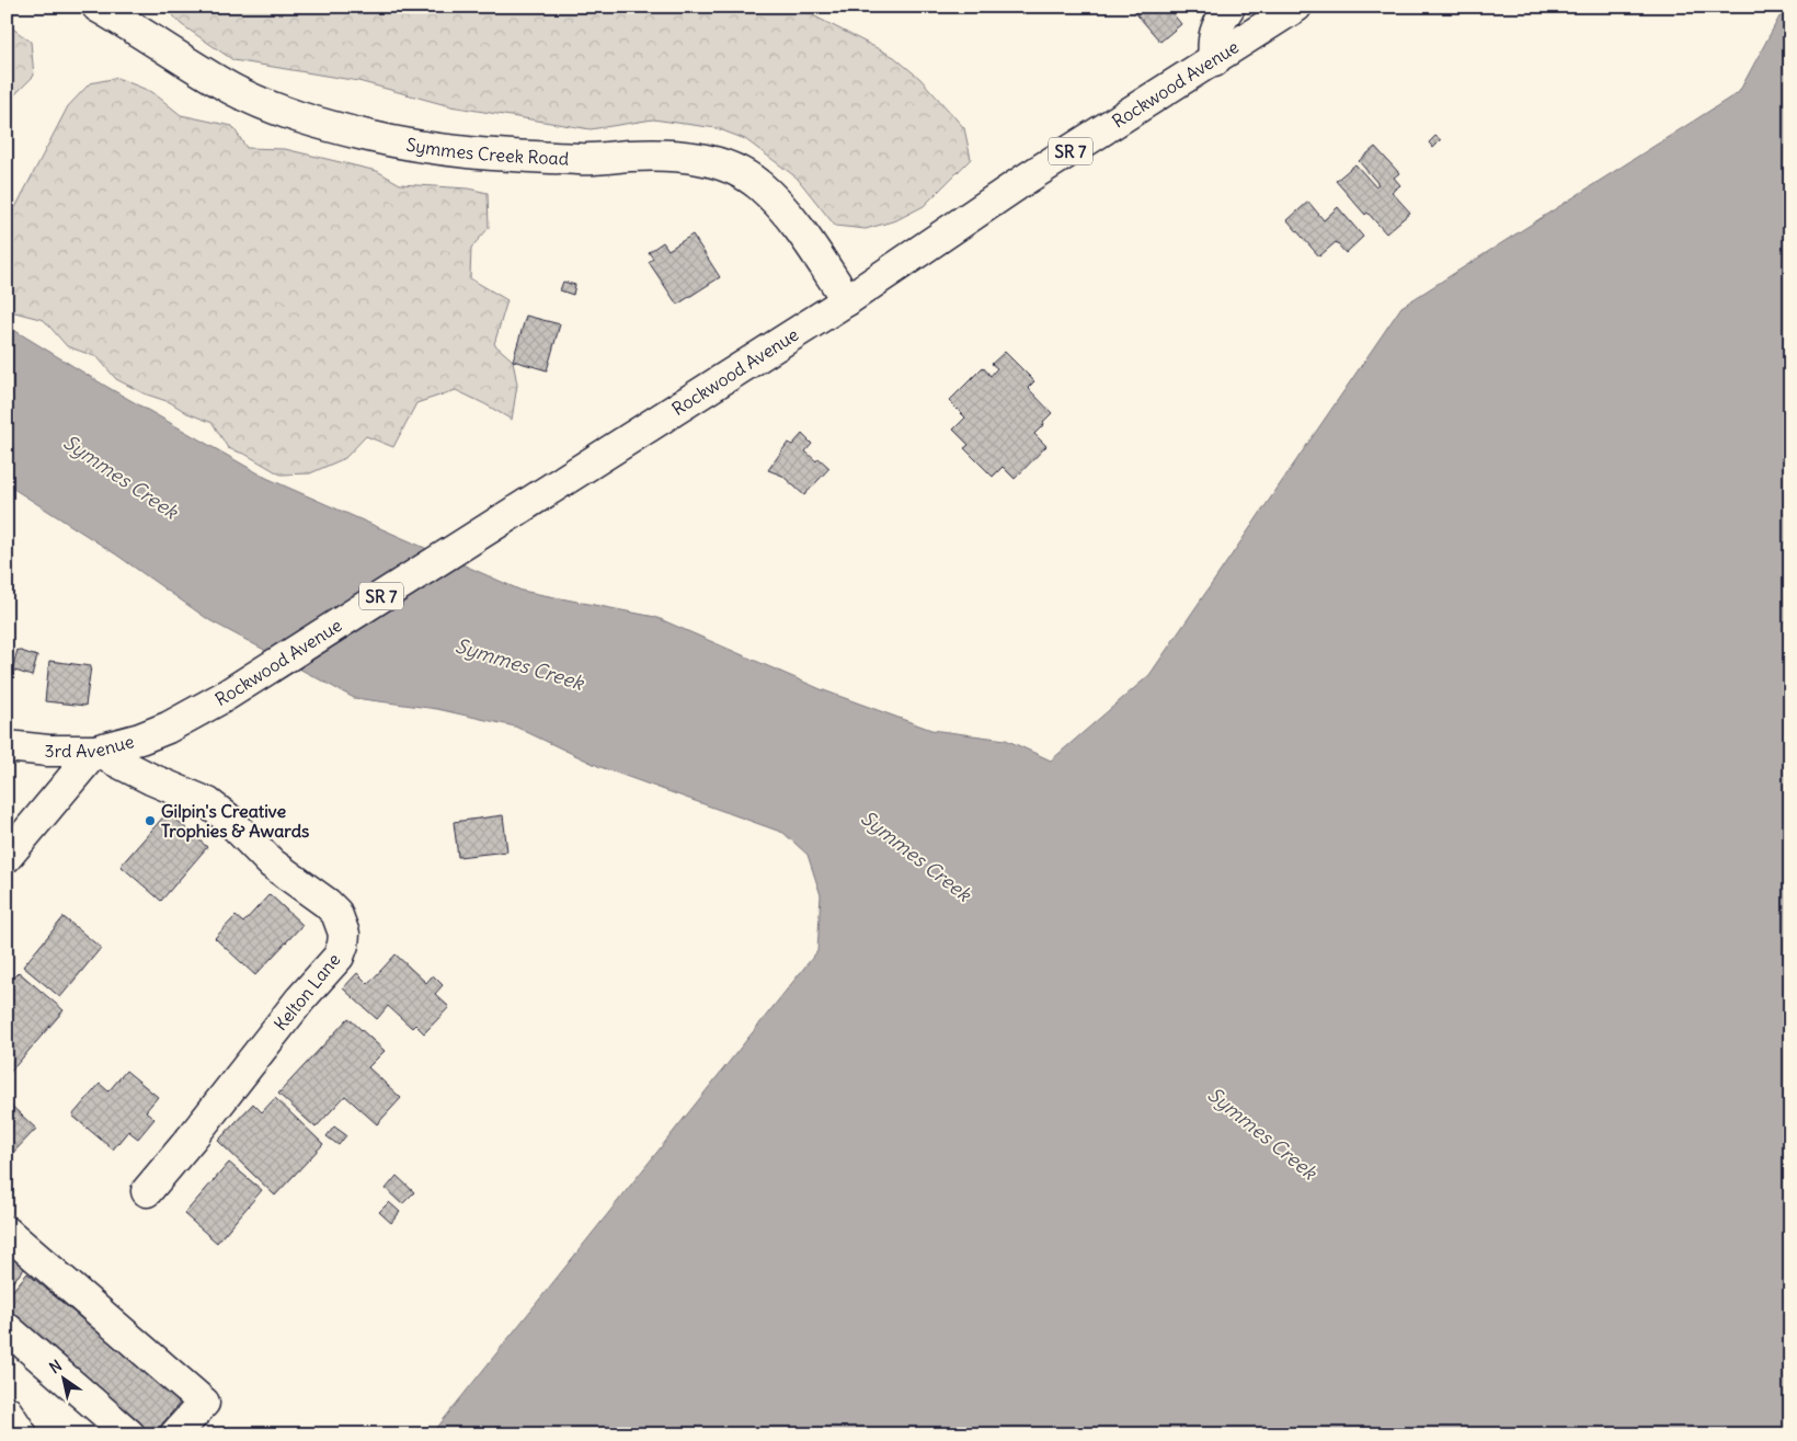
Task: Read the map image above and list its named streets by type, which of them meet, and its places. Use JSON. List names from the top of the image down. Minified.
{"streets":{"street":["Rockwood Avenue","Symmes Creek Road","SR 7","3rd Avenue","Kelton Lane"]},"crossings":[["Rockwood Avenue","Symmes Creek Road"],["Rockwood Avenue","3rd Avenue"],["3rd Avenue","Kelton Lane"]],"water":["Symmes Creek"],"places":["Gilpin's Creative Trophies & Awards"],"north":"top left"}
